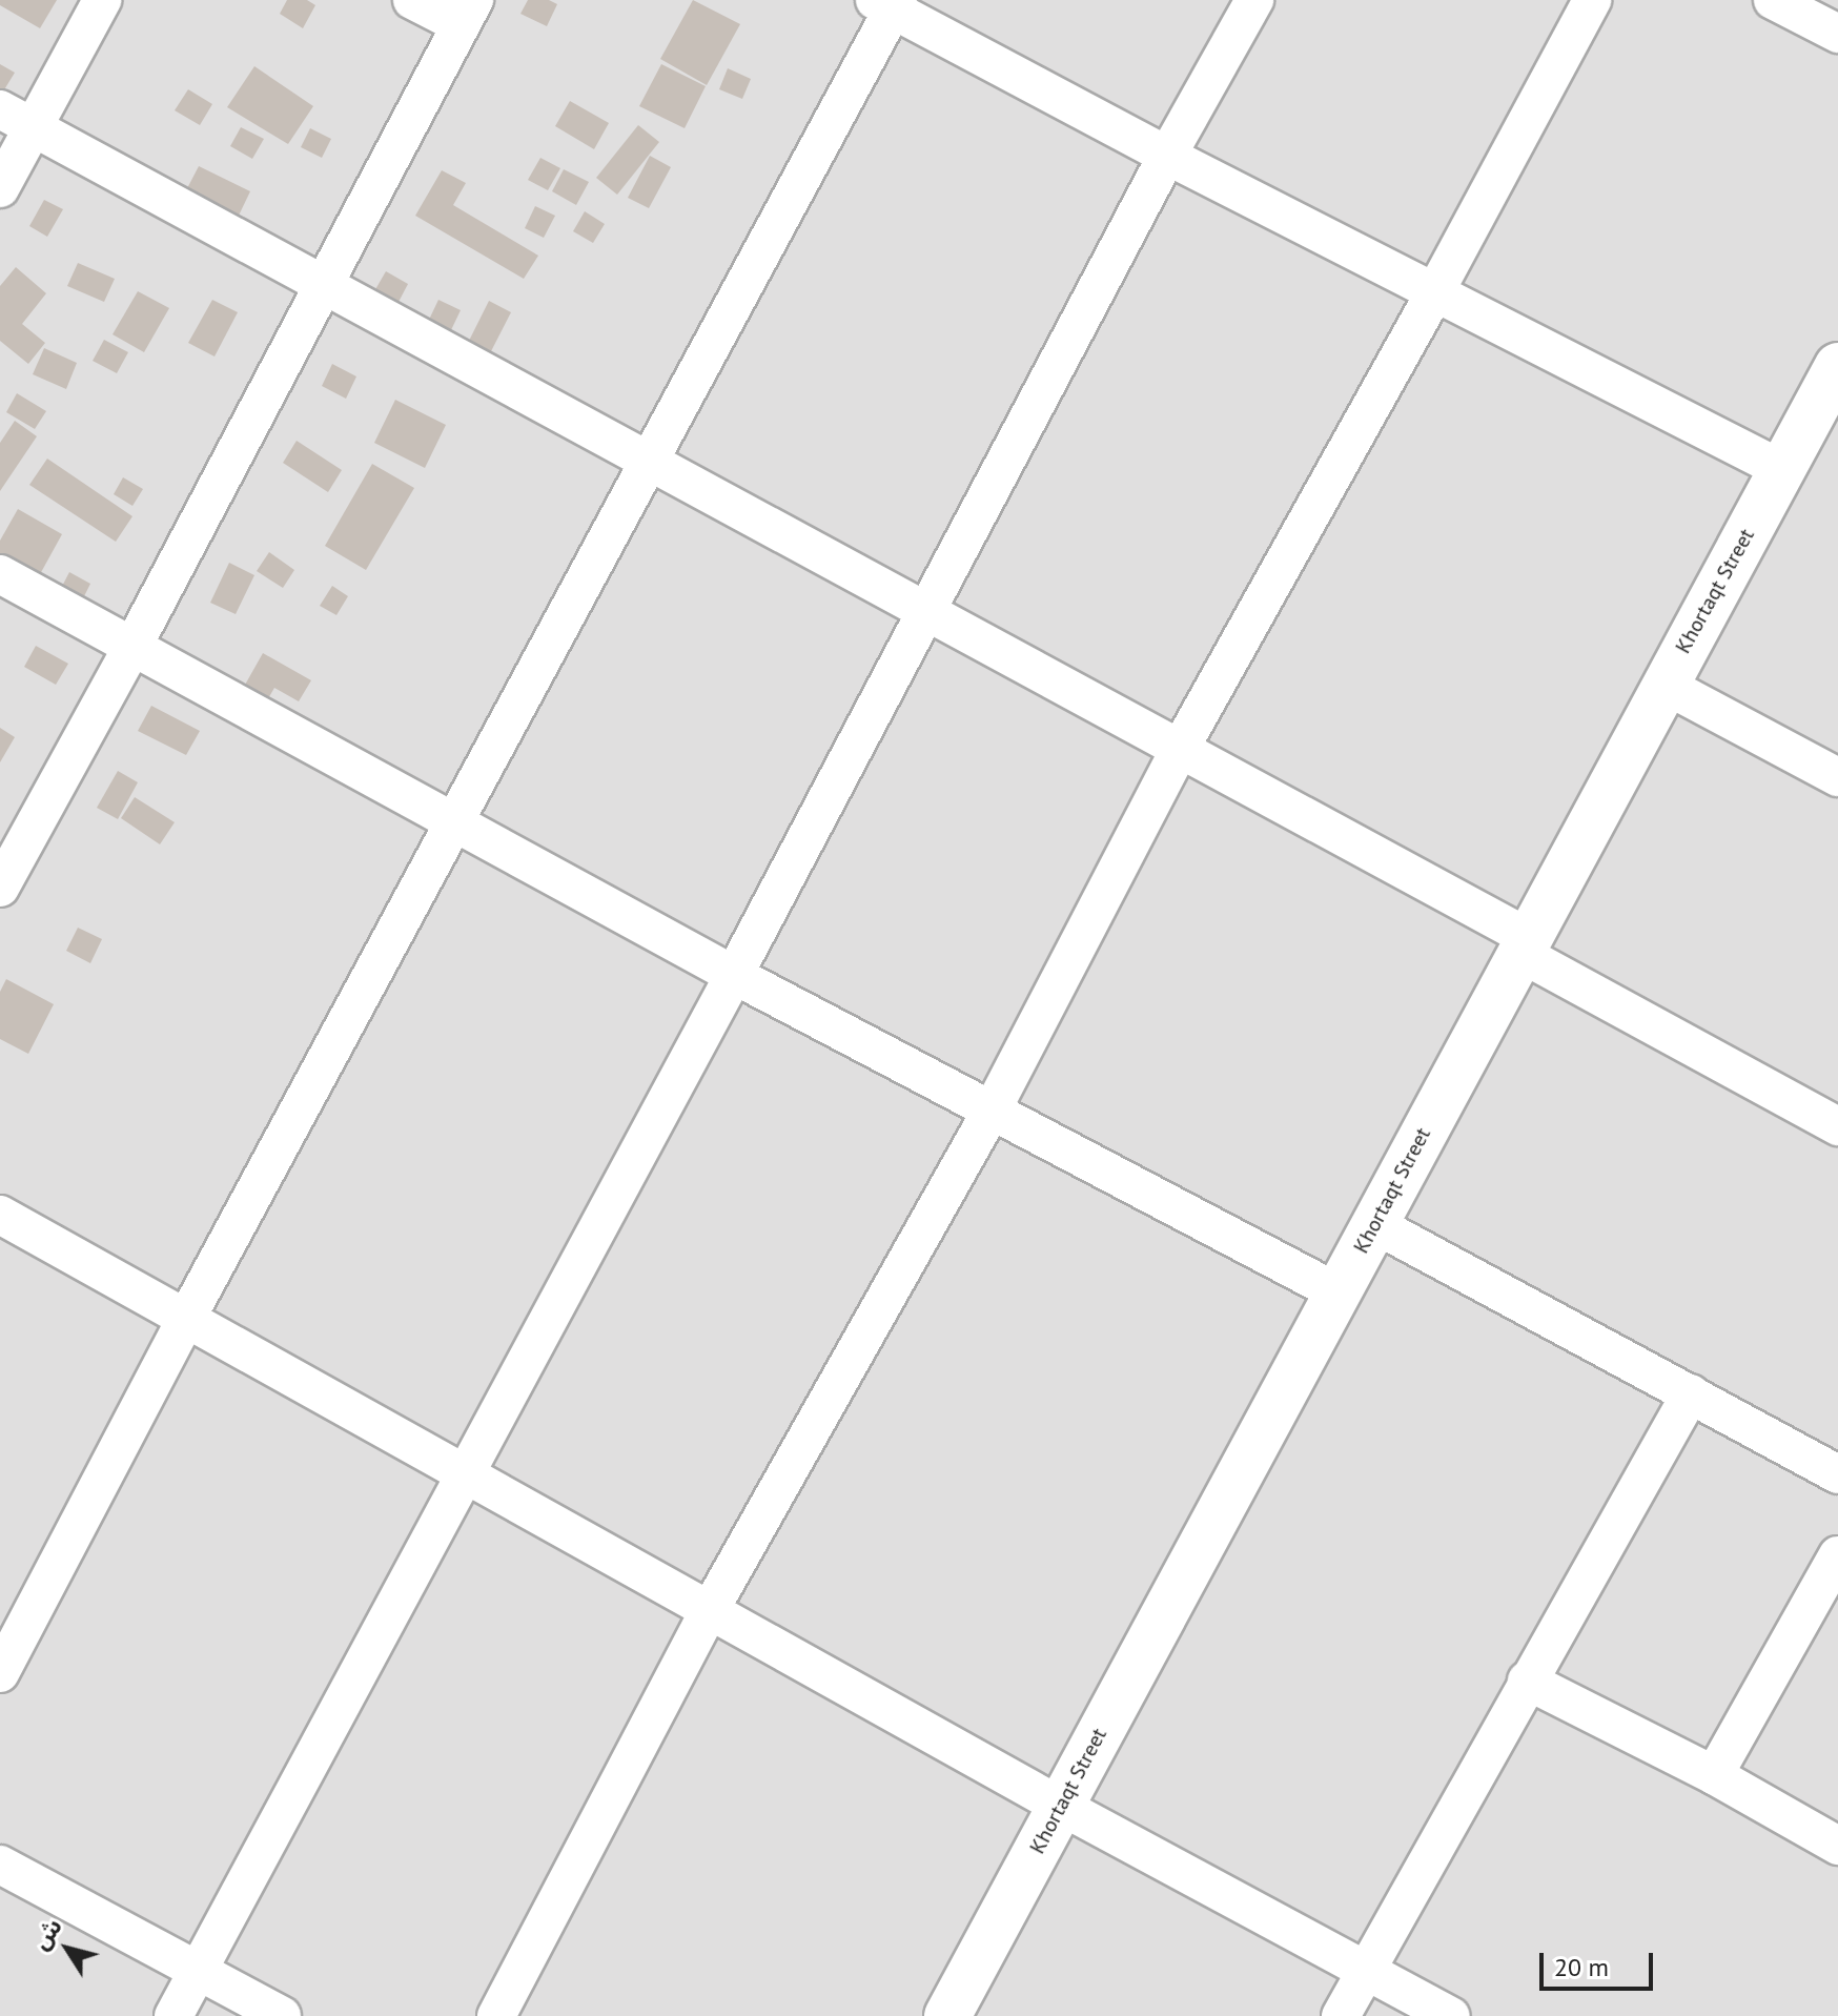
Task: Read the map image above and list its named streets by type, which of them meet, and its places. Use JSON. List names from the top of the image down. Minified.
{"streets":{"street":["Khortaqt Street"]},"scale_bar":"20 m","north":"top left"}
